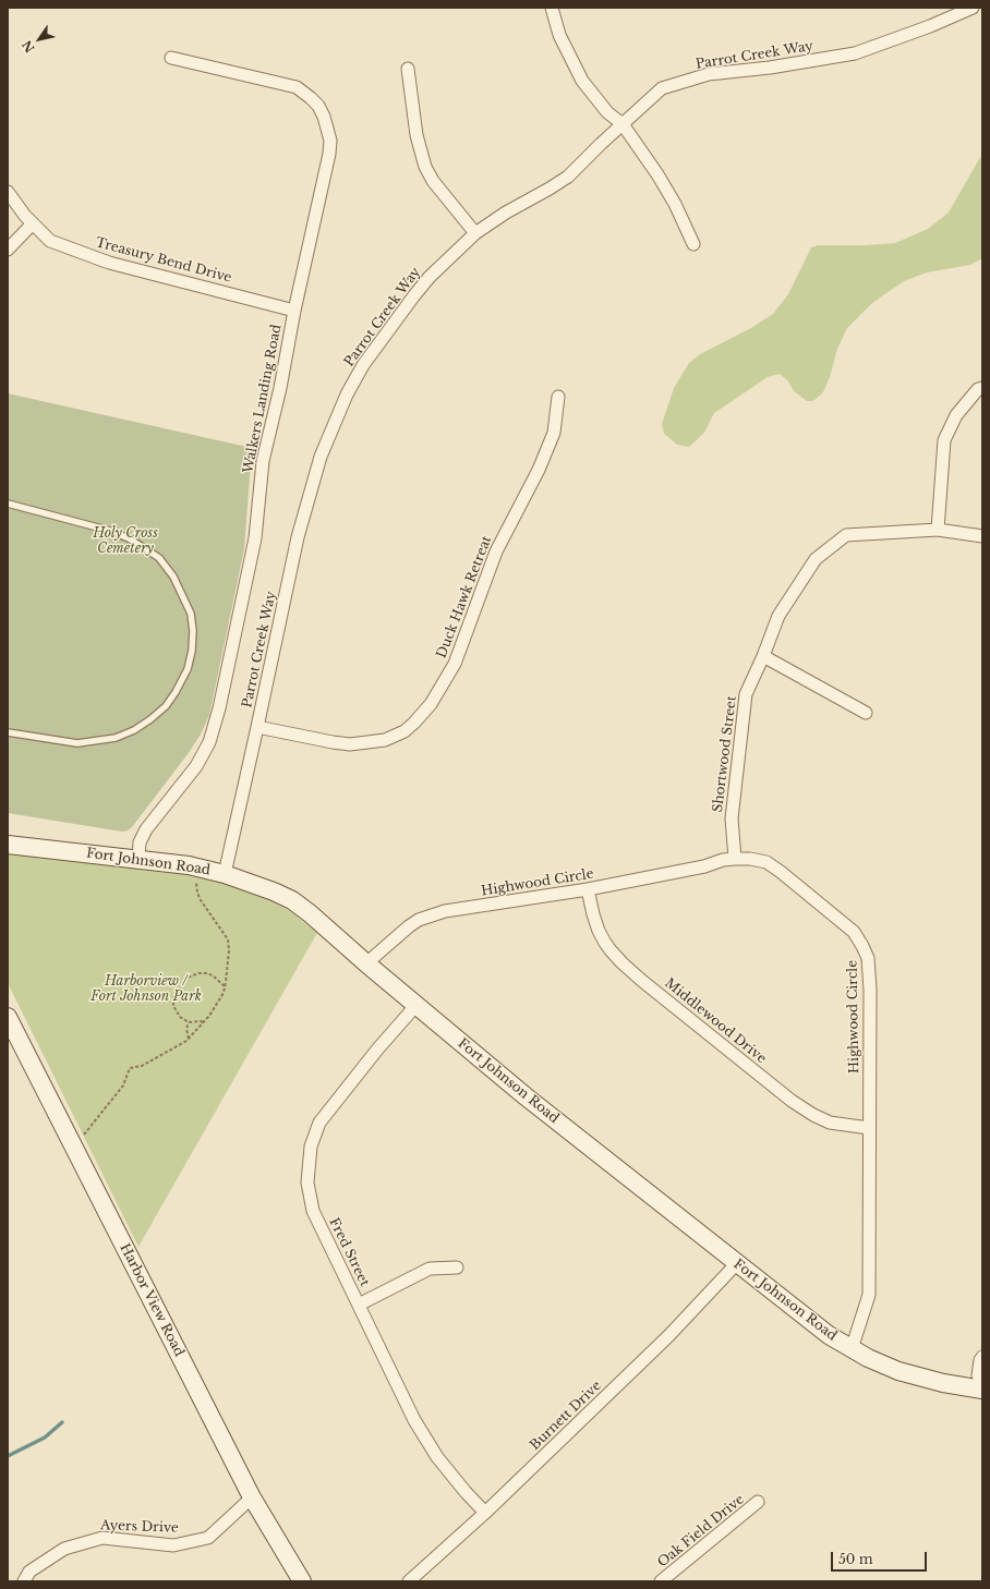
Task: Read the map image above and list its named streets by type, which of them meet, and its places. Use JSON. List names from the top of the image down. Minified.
{"streets":{"main road":["Fort Johnson Road","Harbor View Road"],"street":["Parrot Creek Way","Treasury Bend Drive","Walkers Landing Road","Duck Hawk Retreat","Shortwood Street","Highwood Circle","Middlewood Drive","Fred Street","Burnett Drive","Ayers Drive","Oak Field Drive"]},"crossings":[["Parrot Creek Way","Duck Hawk Retreat"],["Parrot Creek Way","Fort Johnson Road"],["Treasury Bend Drive","Walkers Landing Road"],["Walkers Landing Road","Fort Johnson Road"],["Shortwood Street","Highwood Circle"],["Fort Johnson Road","Highwood Circle"],["Fort Johnson Road","Fred Street"],["Fort Johnson Road","Burnett Drive"],["Highwood Circle","Middlewood Drive"],["Fred Street","Burnett Drive"],["Harbor View Road","Ayers Drive"]],"parks":["Holy Cross Cemetery","Harborview / Fort Johnson Park"],"scale_bar":"50 m","north":"bottom left"}
